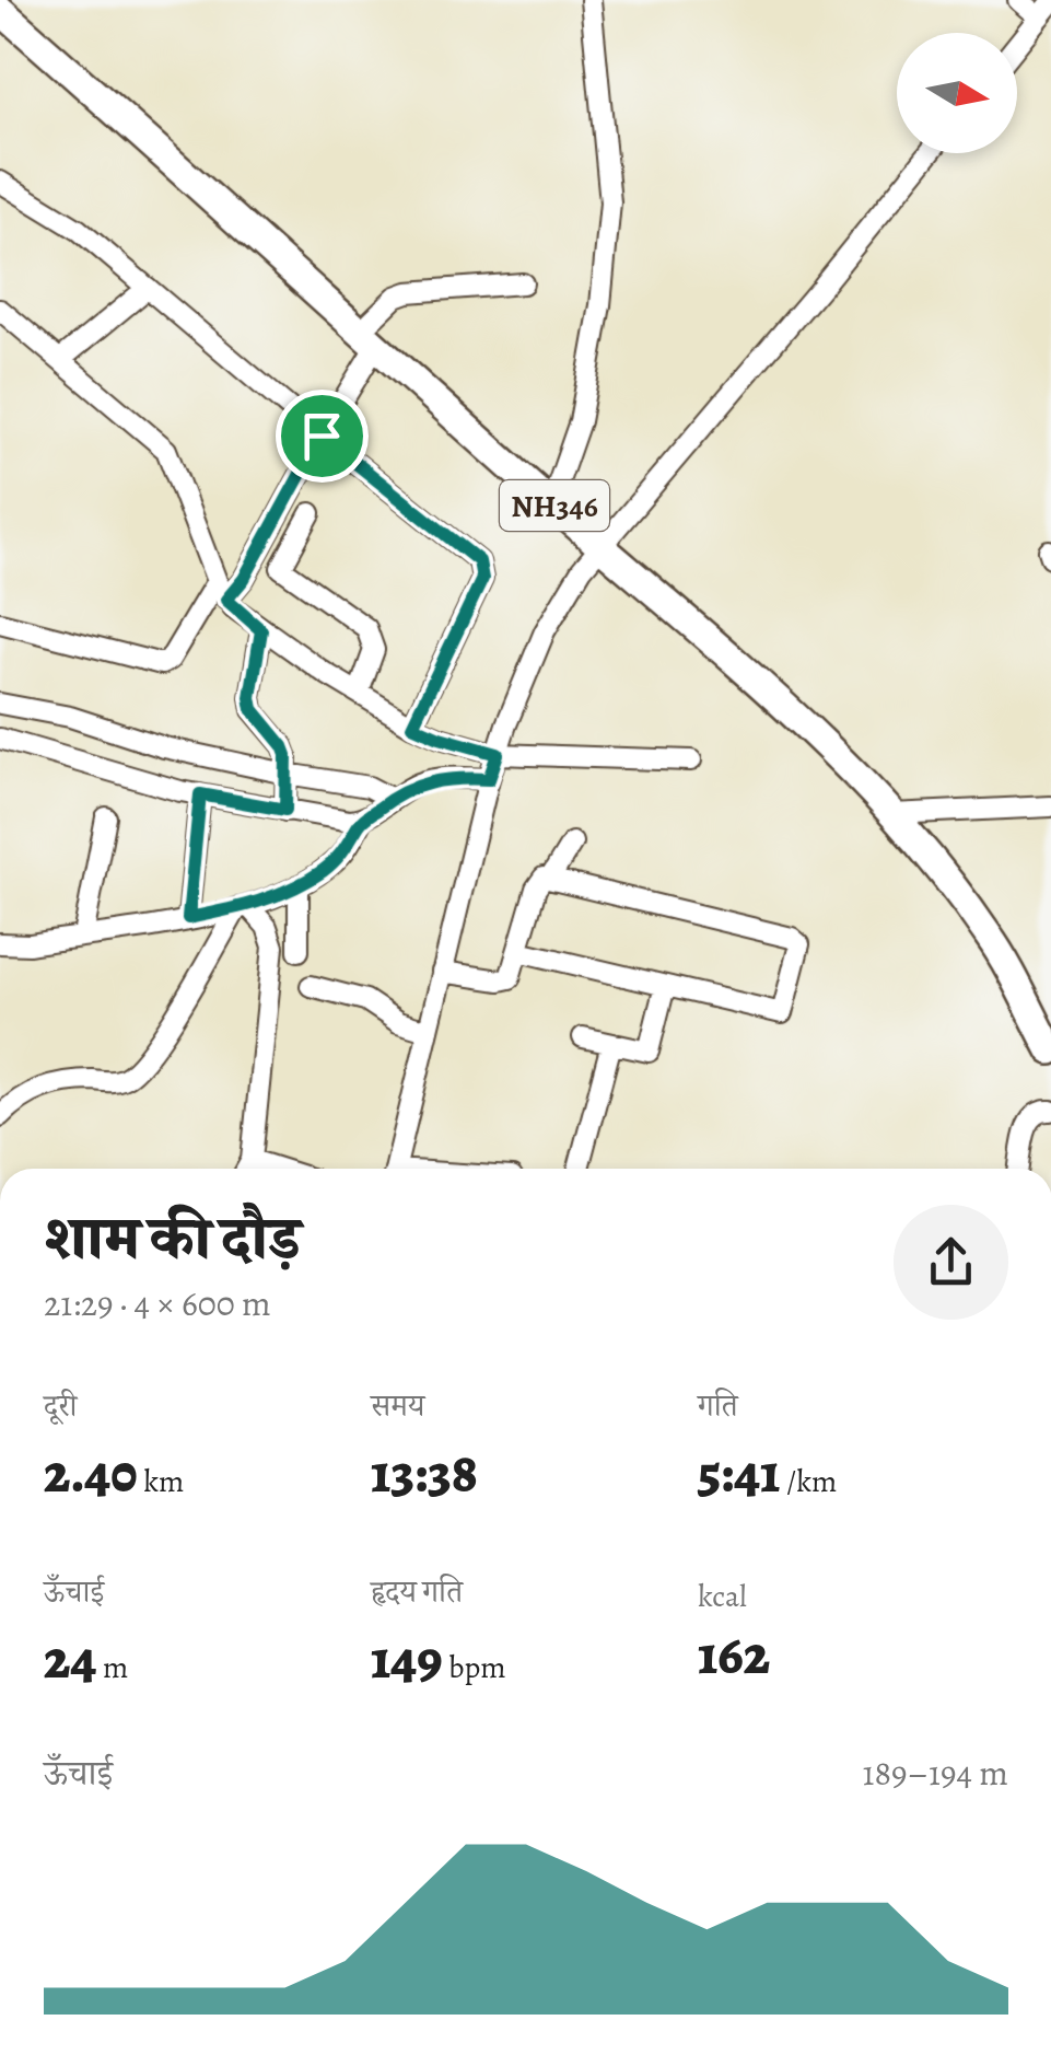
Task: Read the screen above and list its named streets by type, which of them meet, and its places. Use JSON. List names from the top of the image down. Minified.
{"streets":{"highway":["NH346"]},"north":"right","page":{"heading":["शाम की दौड़","21:29 · 4 × 600 m"],"stats":[["दूरी","2.40 km"],["समय","13:38"],["गति","5:41 /km"],["ऊँचाई","24 m"],["हृदय गति","149 bpm"],["kcal","162"]],"chart":["ऊँचाई","189–194 m"]}}
